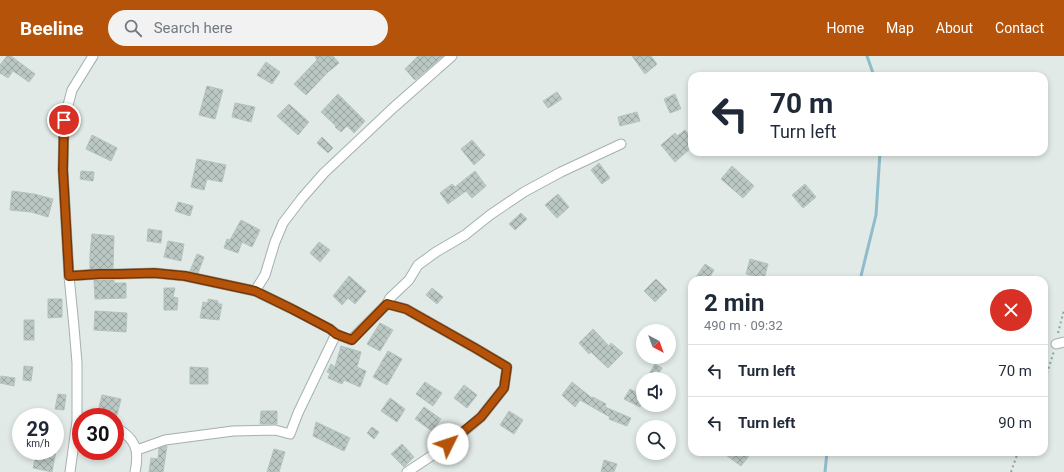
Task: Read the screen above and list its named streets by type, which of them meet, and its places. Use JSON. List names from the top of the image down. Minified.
{"north":"bottom right","page":{"header":"Beeline","search":"Search here","nav":["Home","Map","About","Contact"],"turn":["70 m","Turn left"],"heading":["2 min","490 m · 09:32"],"list":[{"name":"Turn left","value":"70 m"},{"name":"Turn left","value":"90 m"}],"speed":"29 km/h","limit":"30"}}
